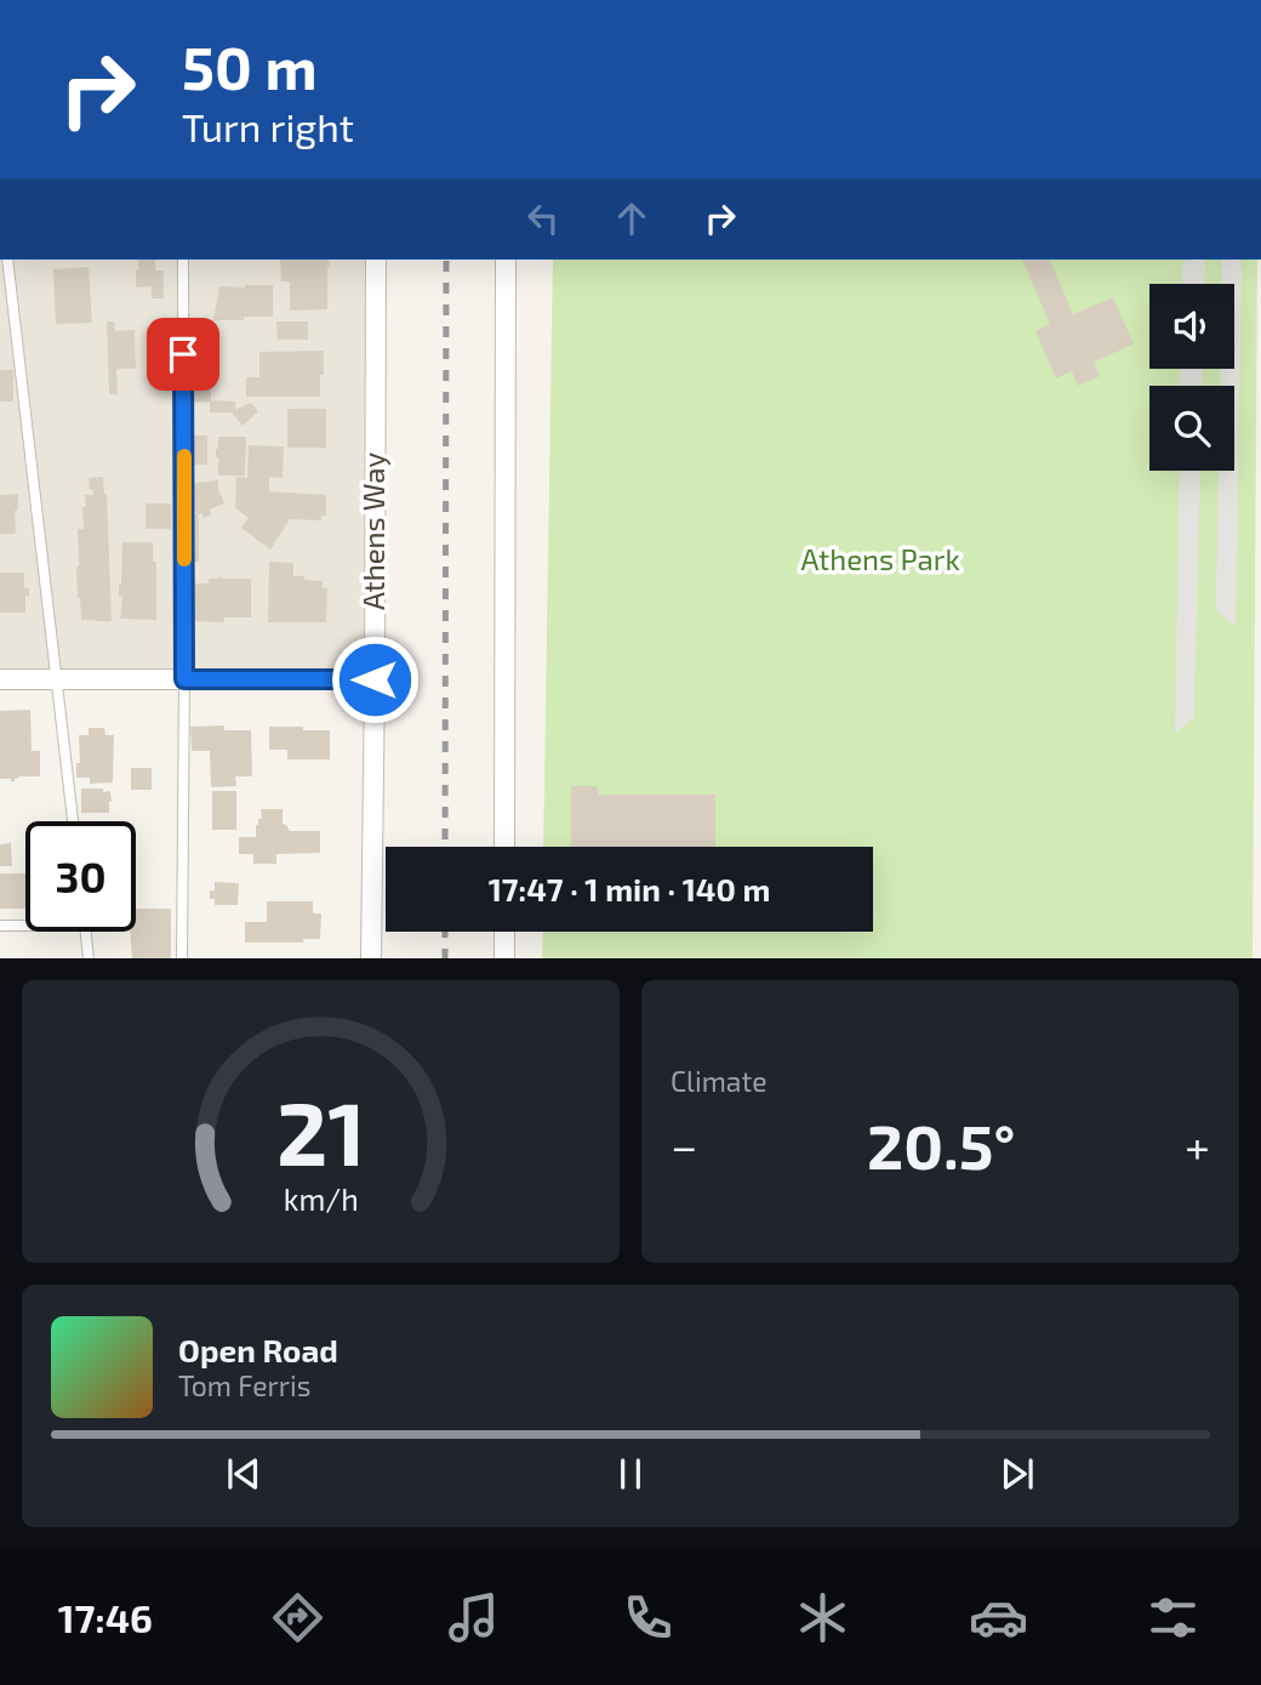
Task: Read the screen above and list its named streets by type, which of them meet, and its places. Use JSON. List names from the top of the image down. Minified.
{"streets":{"street":["Athens Way"]},"parks":["Athens Park"],"page":{"turn":["50 m","Turn right"],"limit":"30","trip":"17:47 · 1 min · 140 m","tile":"Climate","heat":["−","20.5°","+"],"song":["Open Road","Tom Ferris"],"tabs":"17:46","gauge":["21","km/h"]}}
